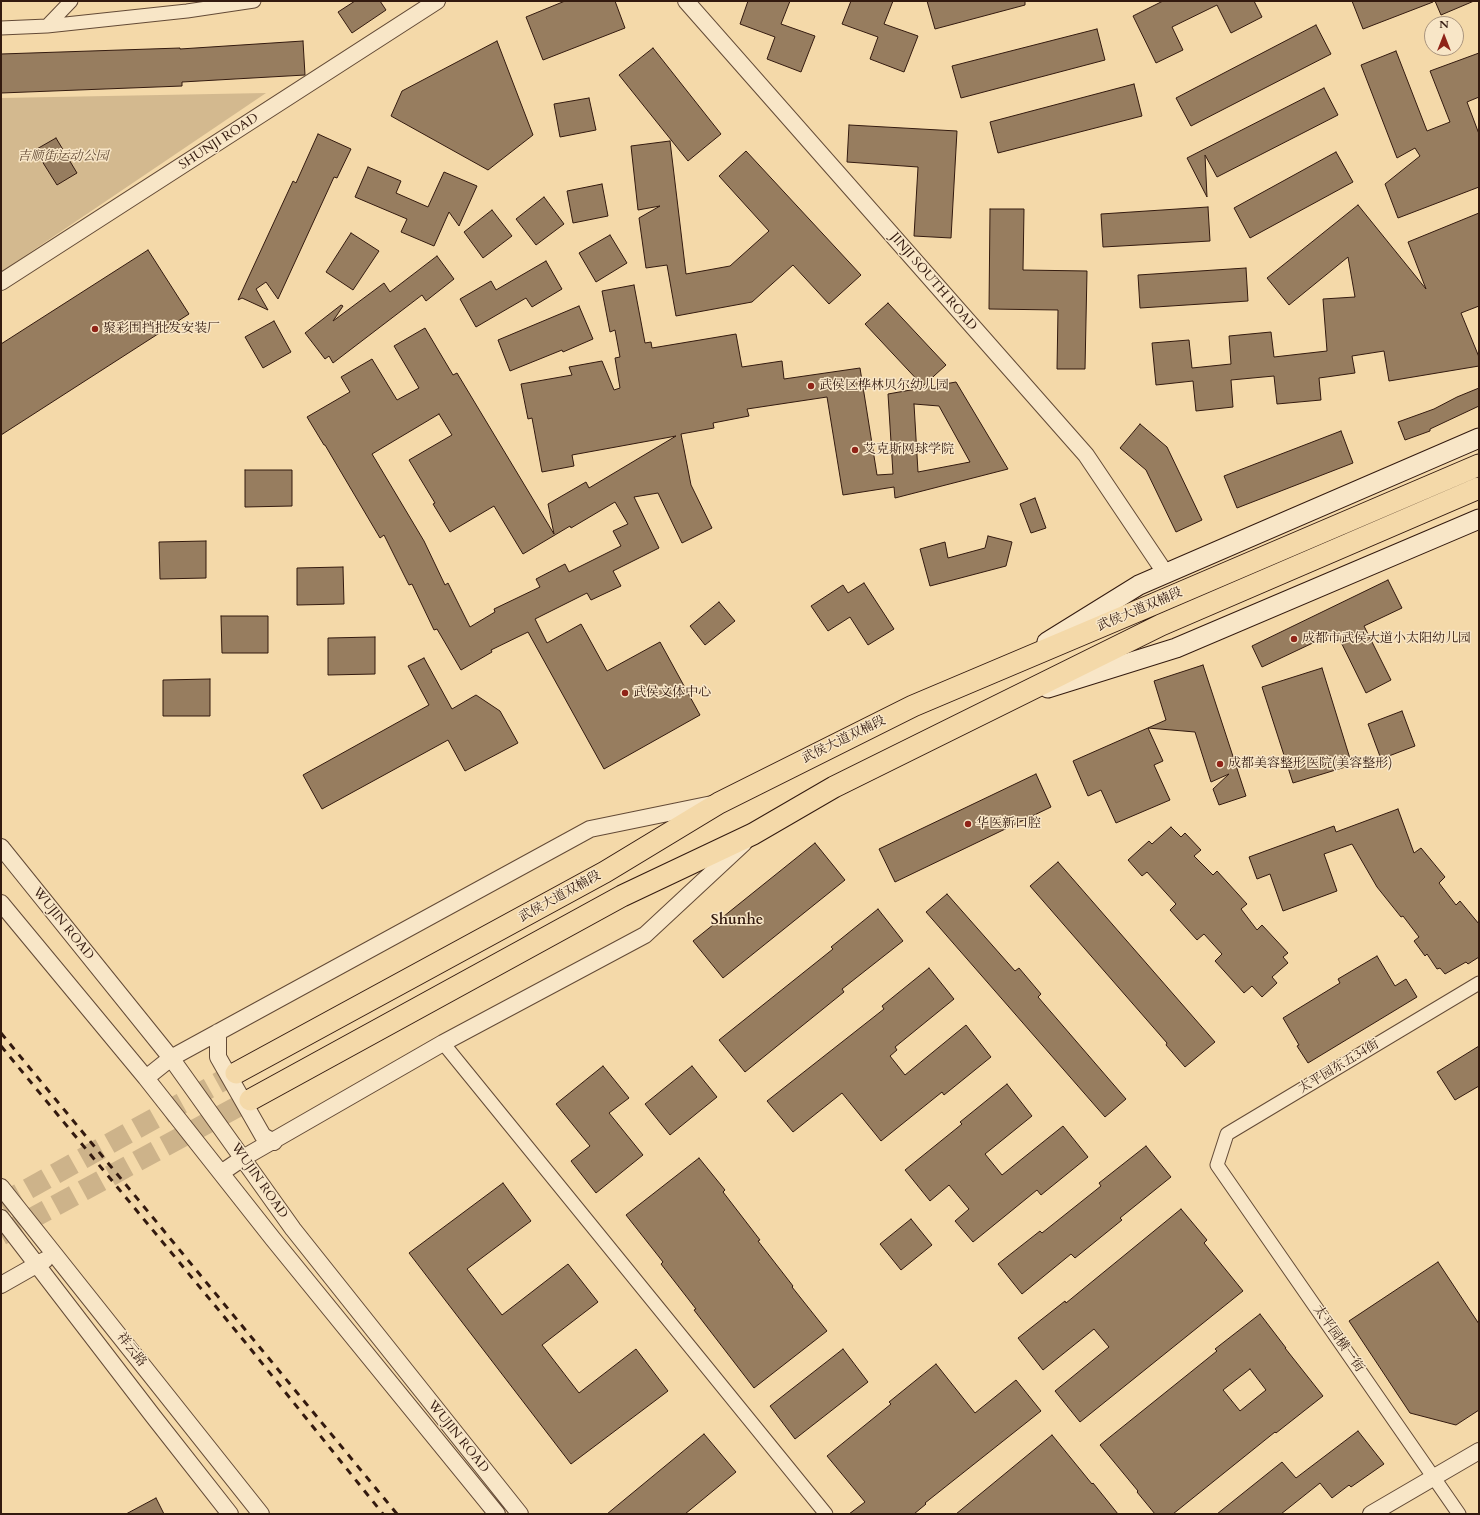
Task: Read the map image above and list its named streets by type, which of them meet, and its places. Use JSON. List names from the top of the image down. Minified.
{"streets":{"main road":["武侯大道双楠段"],"street":["SHUNJI ROAD","JINJI SOUTH ROAD","WUJIN ROAD","太平园东五34街","太平园横一街","祥云路"]},"crossings":[["太平园东五34街","太平园横一街"]],"districts":["Shunhe"],"parks":["吉顺街运动公园"],"places":["聚彩围挡批发安装厂","武侯区桦林贝尔幼儿园","艾克斯网球学院","成都市武侯大道小太阳幼儿园","武侯文体中心","成都美容整形医院(美容整形)","华医新口腔"],"north":"top"}
